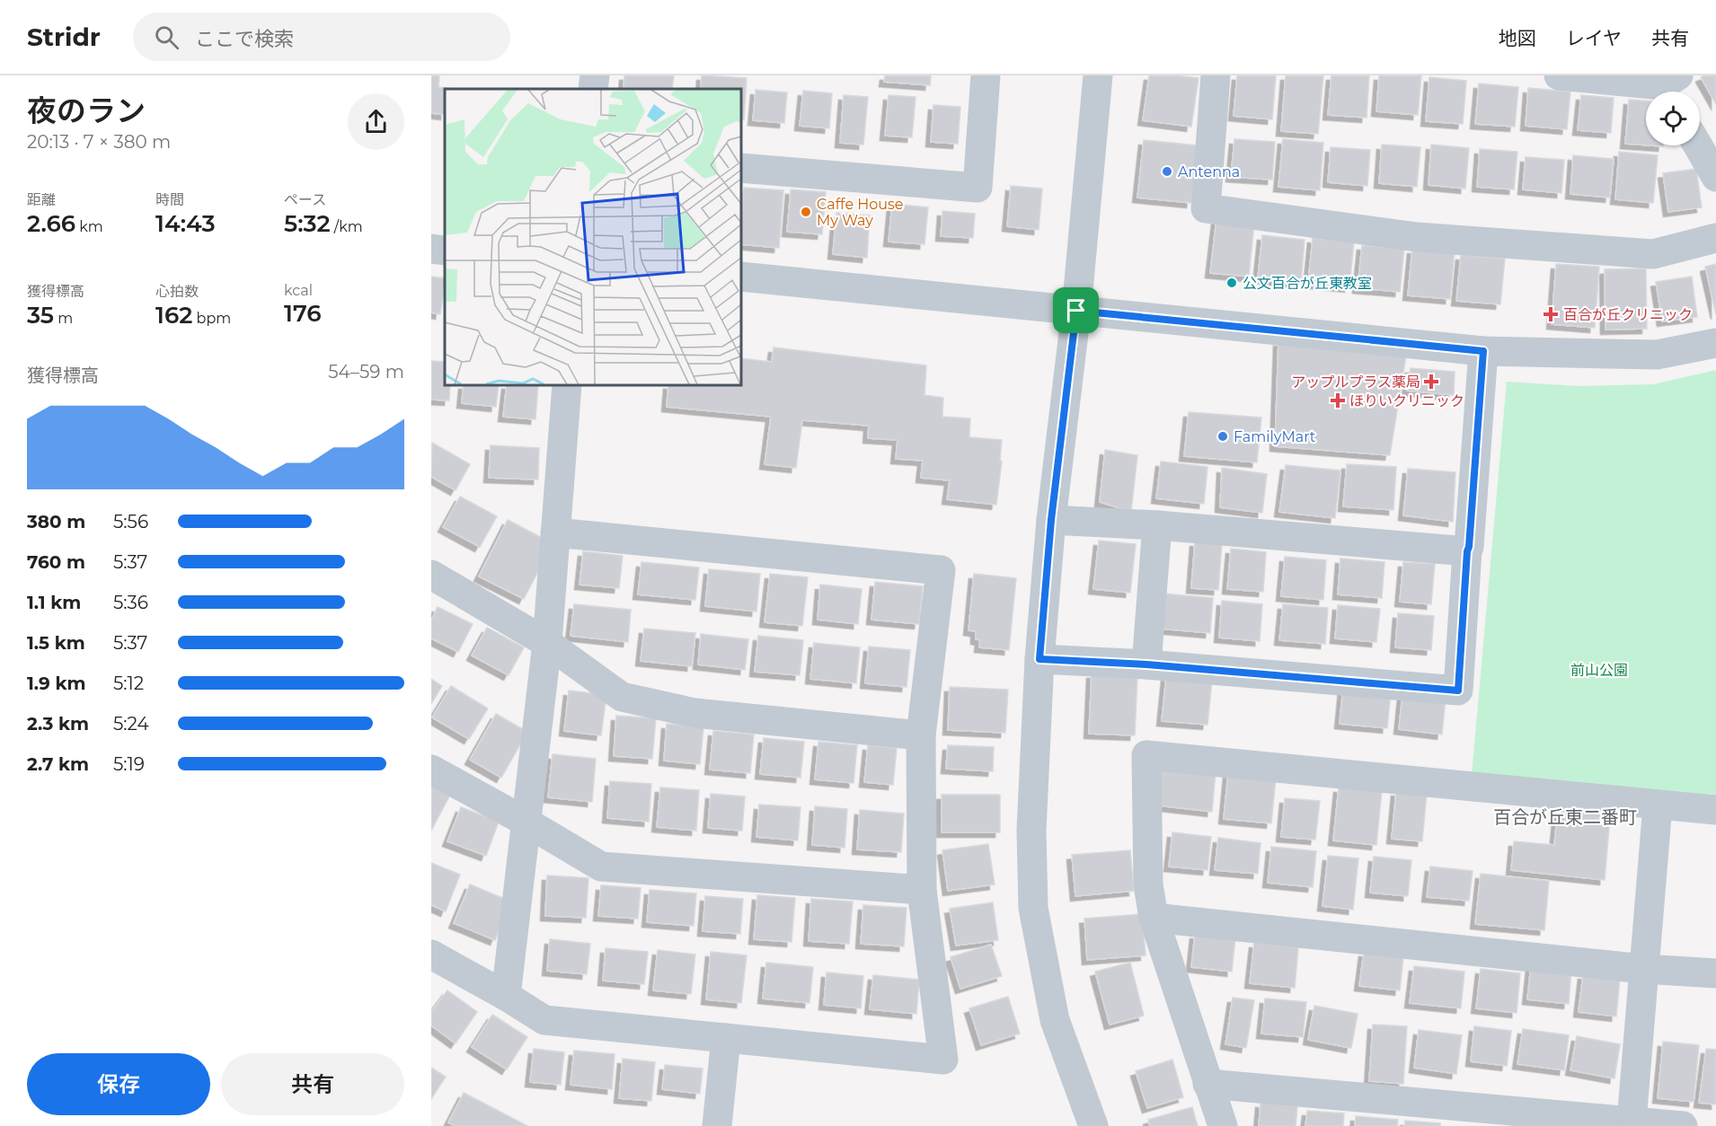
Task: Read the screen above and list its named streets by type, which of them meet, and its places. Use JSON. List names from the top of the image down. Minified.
{"districts":["百合が丘東二番町"],"parks":["前山公園"],"places":{"other":["Antenna","Caffe House My Way","公文百合が丘東教室","FamilyMart"],"health":["百合が丘クリニック","アップルプラス薬局","ほりいクリニック"]},"page":{"header":"Stridr","search":"ここで検索","nav":["地図","レイヤ","共有"],"heading":["夜のラン","20:13 · 7 × 380 m"],"stats":[["距離","2.66 km"],["時間","14:43"],["ペース","5:32 /km"],["獲得標高","35 m"],["心拍数","162 bpm"],["kcal","176"]],"chart":["獲得標高","54–59 m"],"list":[{"name":"380 m","note":"5:56"},{"name":"760 m","note":"5:37"},{"name":"1.1 km","note":"5:36"},{"name":"1.5 km","note":"5:37"},{"name":"1.9 km","note":"5:12"},{"name":"2.3 km","note":"5:24"},{"name":"2.7 km","note":"5:19"}],"buttons":["保存","共有"]}}
